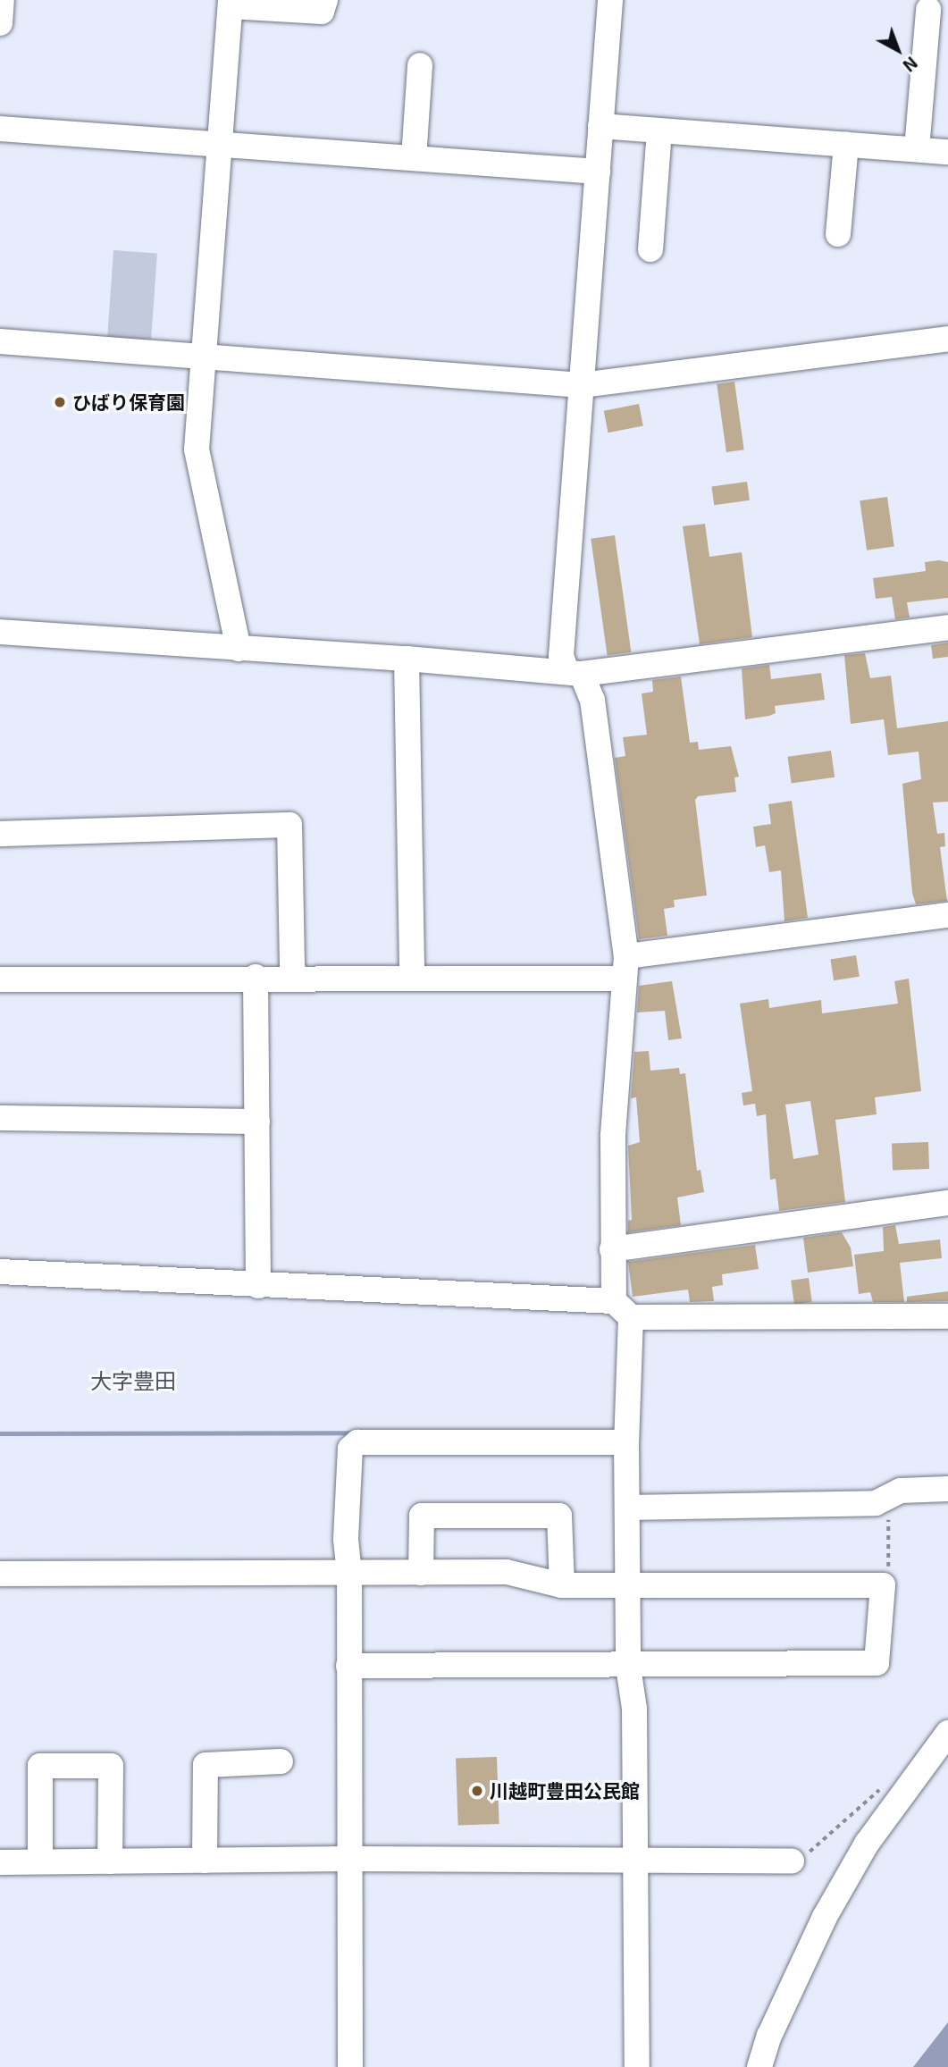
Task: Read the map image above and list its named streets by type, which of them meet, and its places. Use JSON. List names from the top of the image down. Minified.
{"districts":["大字豊田"],"places":["ひばり保育園","川越町豊田公民館"],"north":"bottom right"}
